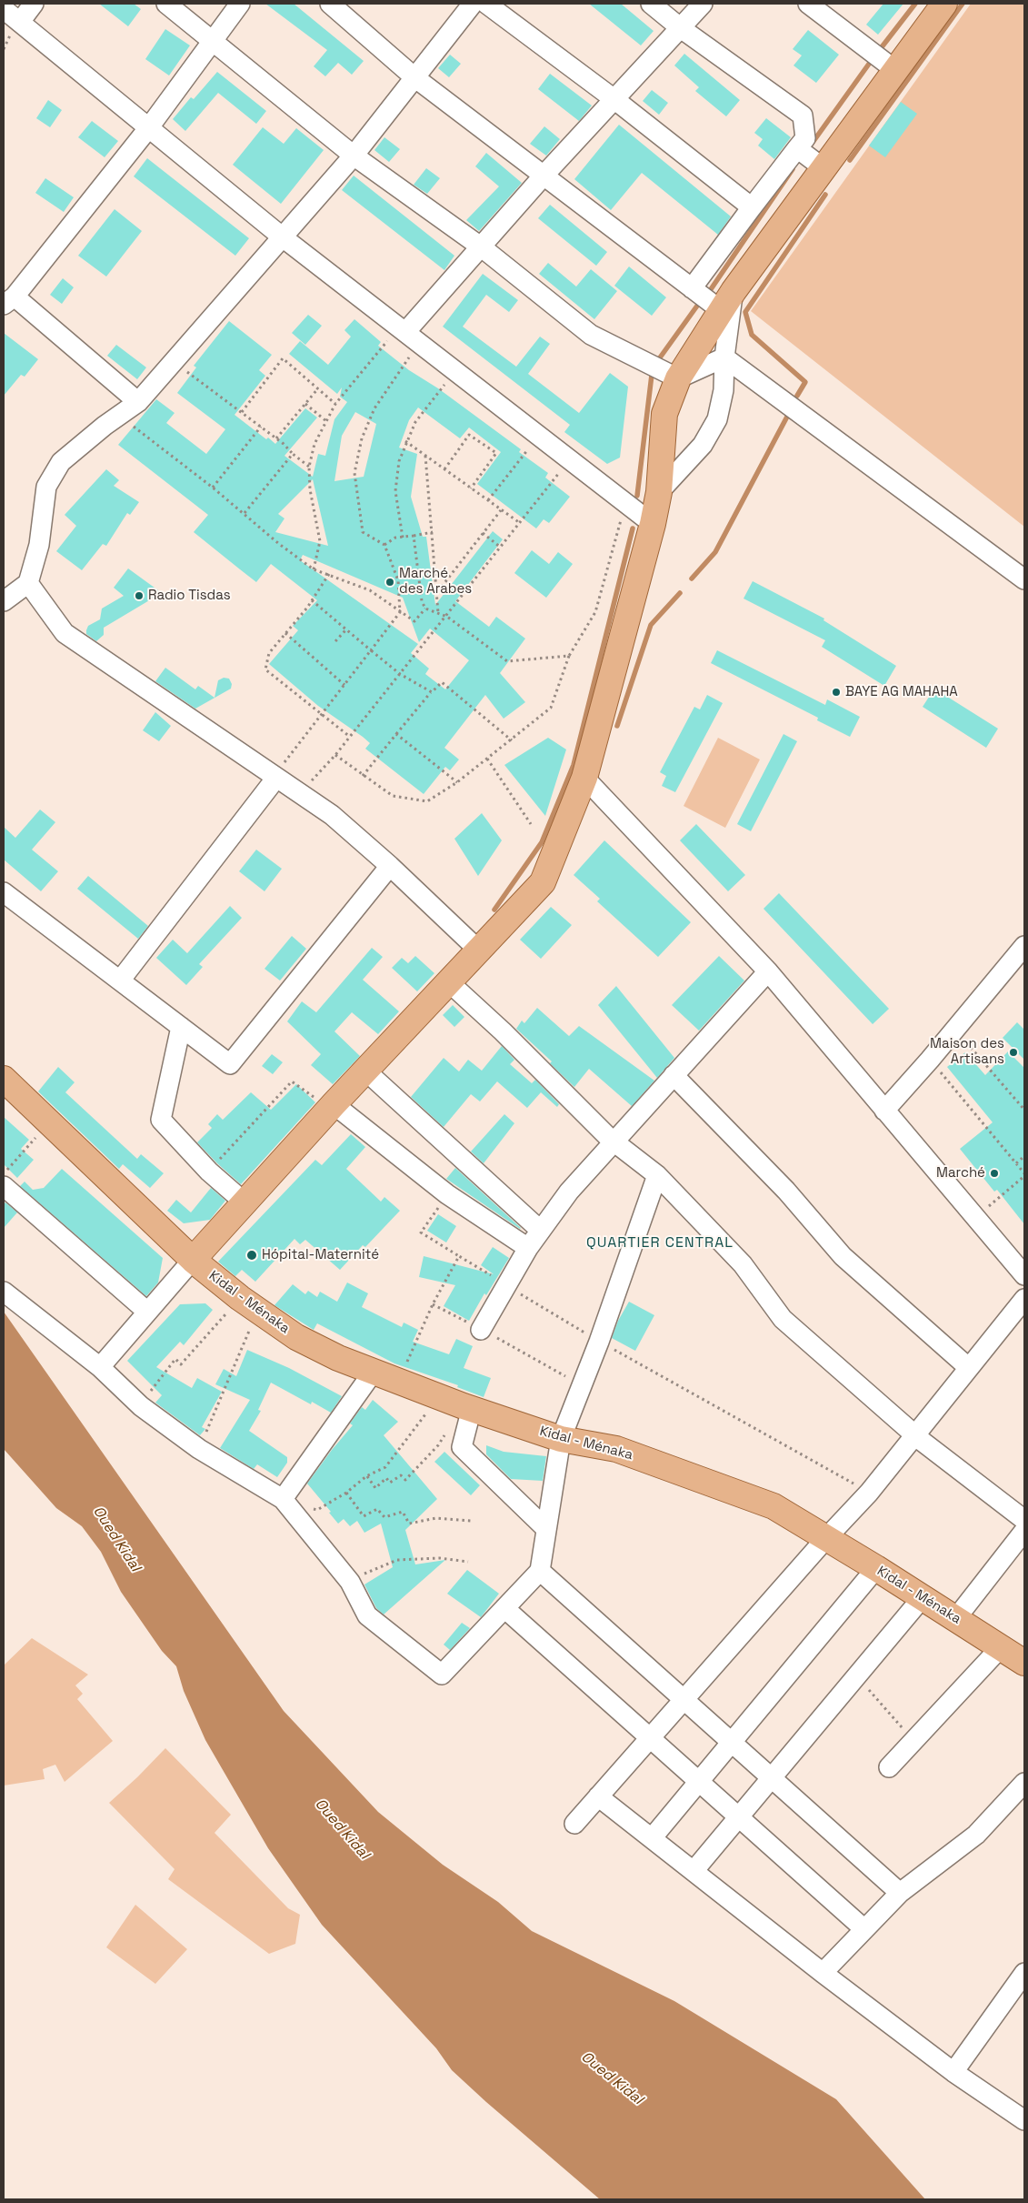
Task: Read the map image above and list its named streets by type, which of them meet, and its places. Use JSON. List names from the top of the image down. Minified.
{"streets":{"main road":["Kidal - Ménaka"]},"districts":["QUARTIER CENTRAL"],"water":["Oued Kidal"],"places":["Marché des Arabes","Radio Tisdas","BAYE AG MAHAHA","Maison des Artisans","Marché","Hópital-Maternité"]}
